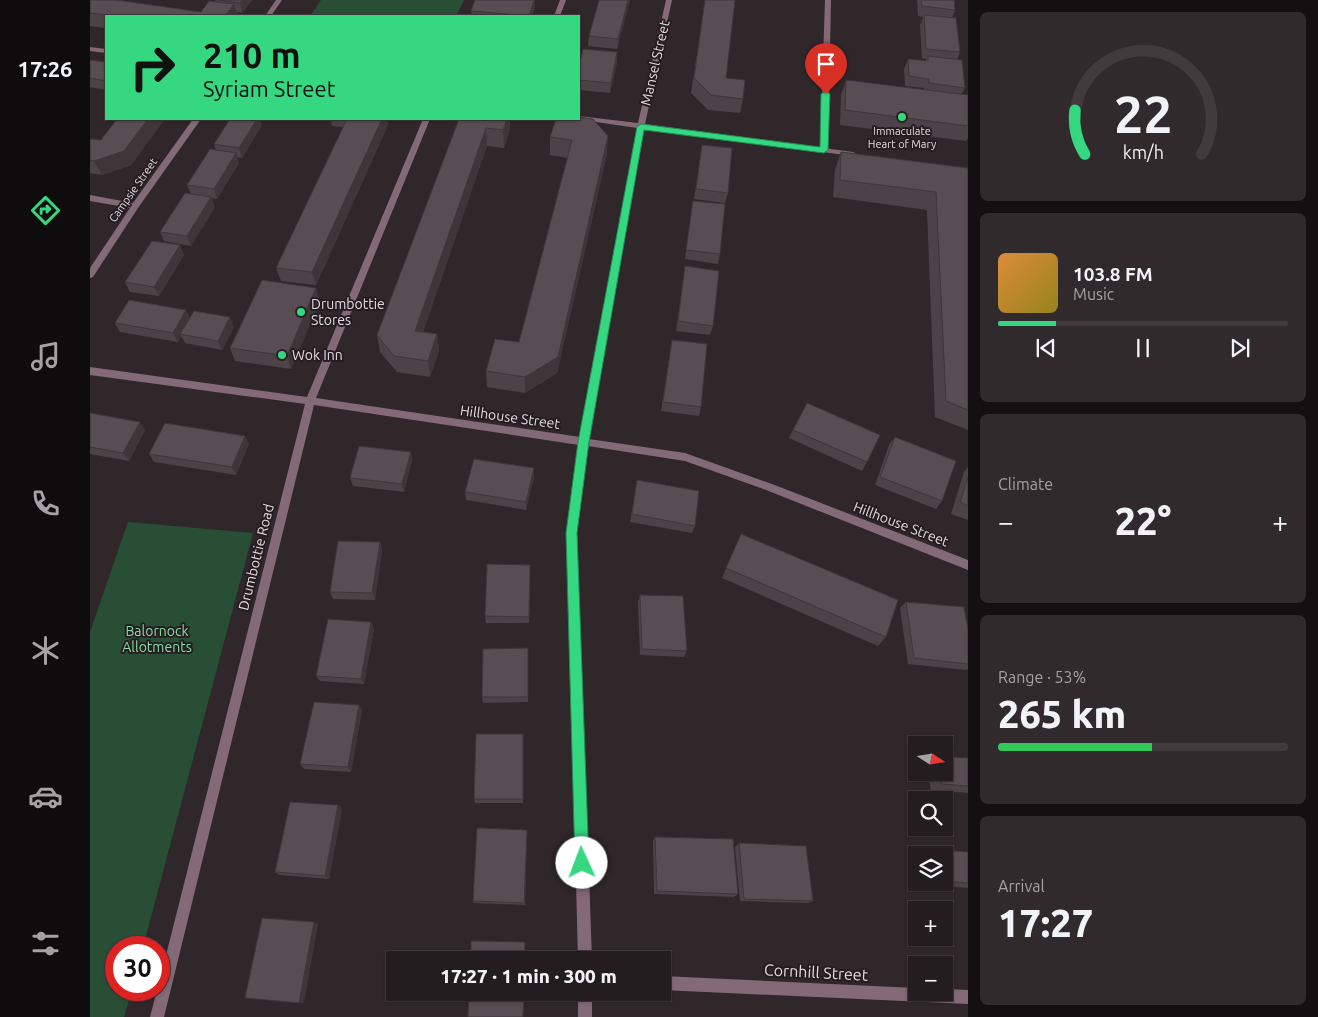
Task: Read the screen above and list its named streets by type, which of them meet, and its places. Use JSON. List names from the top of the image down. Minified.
{"streets":{"street":["Mansel Street","Campsie Street","Hillhouse Street","Drumbottie Road","Cornhill Street"]},"crossings":[["Mansel Street","Hillhouse Street"],["Hillhouse Street","Drumbottie Road"]],"parks":["Balornock Allotments"],"places":["Immaculate Heart of Mary","Drumbottie Stores","Wok Inn"],"north":"right","page":{"tabs":"17:26","turn":["210 m","Syriam Street"],"song":["103.8 FM","Music"],"tile":["Climate",["Range · 53%","265 km"],["Arrival","17:27"]],"heat":["−","22°","+"],"map_buttons":["+","−"],"limit":"30","trip":"17:27 · 1 min · 300 m","gauge":["22","km/h"]}}
